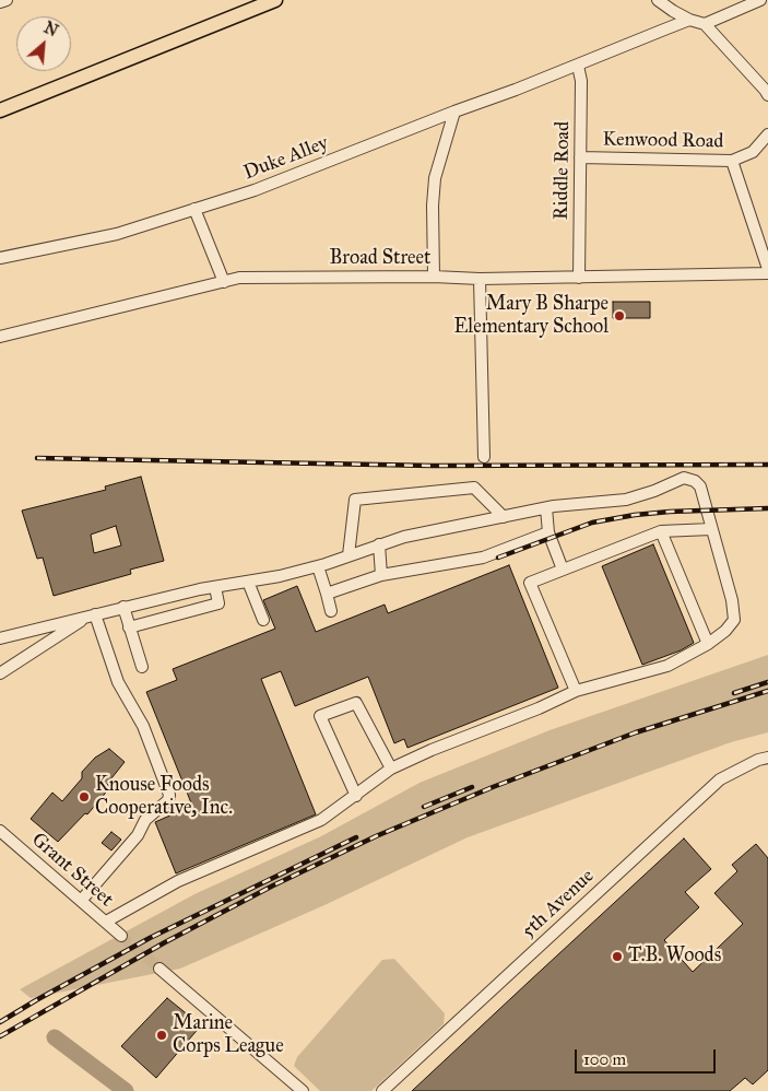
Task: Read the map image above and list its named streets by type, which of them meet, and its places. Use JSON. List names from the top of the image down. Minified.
{"streets":{"street":["Kenwood Road","Duke Alley","Riddle Road","Broad Street","Grant Street","5th Avenue"]},"crossings":[["Kenwood Road","Riddle Road"],["Duke Alley","Riddle Road"],["Riddle Road","Broad Street"]],"places":["Mary B Sharpe Elementary School","Knouse Foods Cooperative, Inc.","T.B. Woods","Marine Corps League"],"scale_bar":"100 m","north":"top right"}
